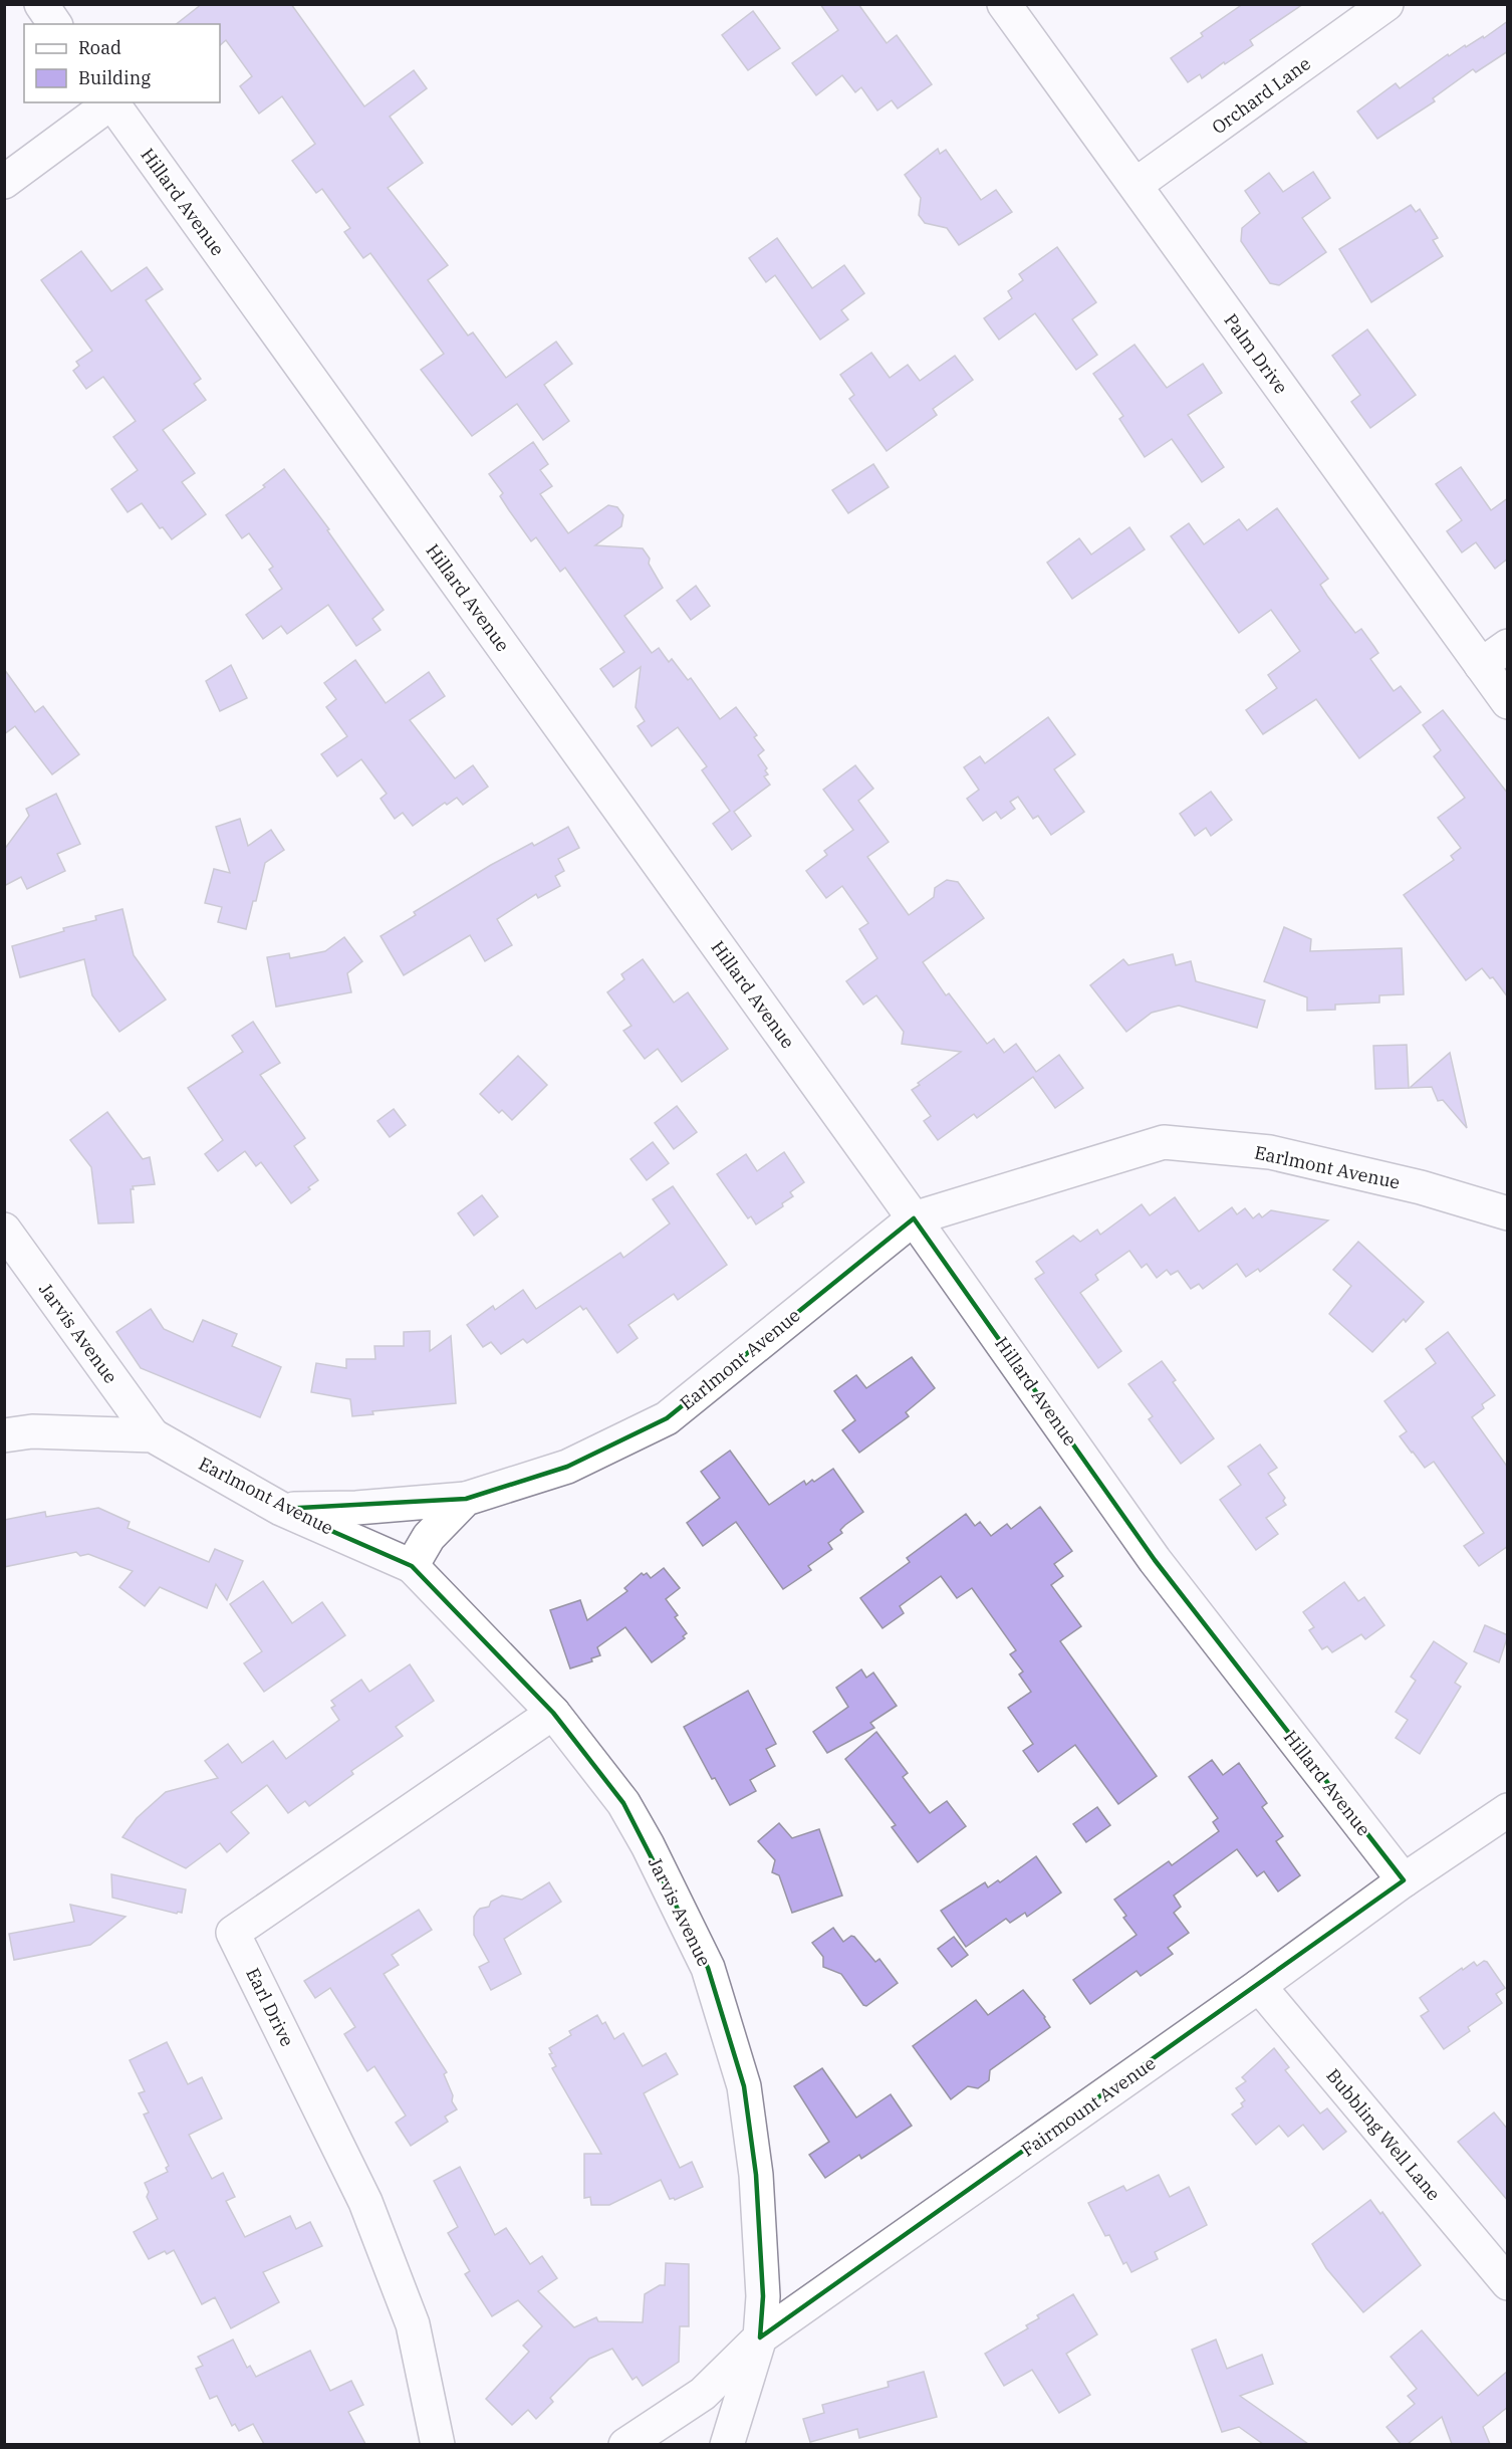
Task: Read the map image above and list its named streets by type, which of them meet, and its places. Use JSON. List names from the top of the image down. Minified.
{"streets":{"street":["Orchard Lane","Hillard Avenue","Palm Drive","Earlmont Avenue","Jarvis Avenue","Earl Drive","Fairmount Avenue","Bubbling Well Lane"]},"crossings":[["Orchard Lane","Palm Drive"],["Hillard Avenue","Earlmont Avenue"],["Hillard Avenue","Fairmount Avenue"],["Earlmont Avenue","Jarvis Avenue"],["Jarvis Avenue","Earl Drive"],["Jarvis Avenue","Fairmount Avenue"],["Fairmount Avenue","Bubbling Well Lane"]],"legend":["Road","Building"]}
